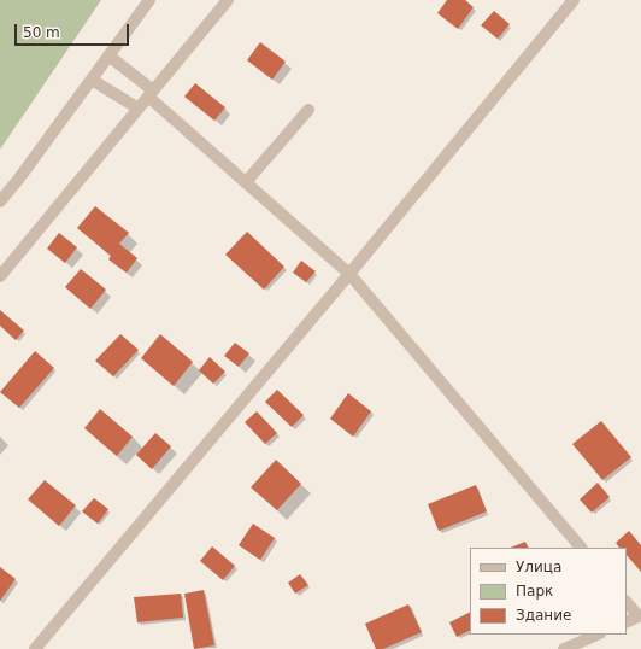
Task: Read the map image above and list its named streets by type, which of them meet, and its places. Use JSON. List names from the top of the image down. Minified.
{"legend":["Улица","Парк","Здание"],"scale_bar":"50 m"}
